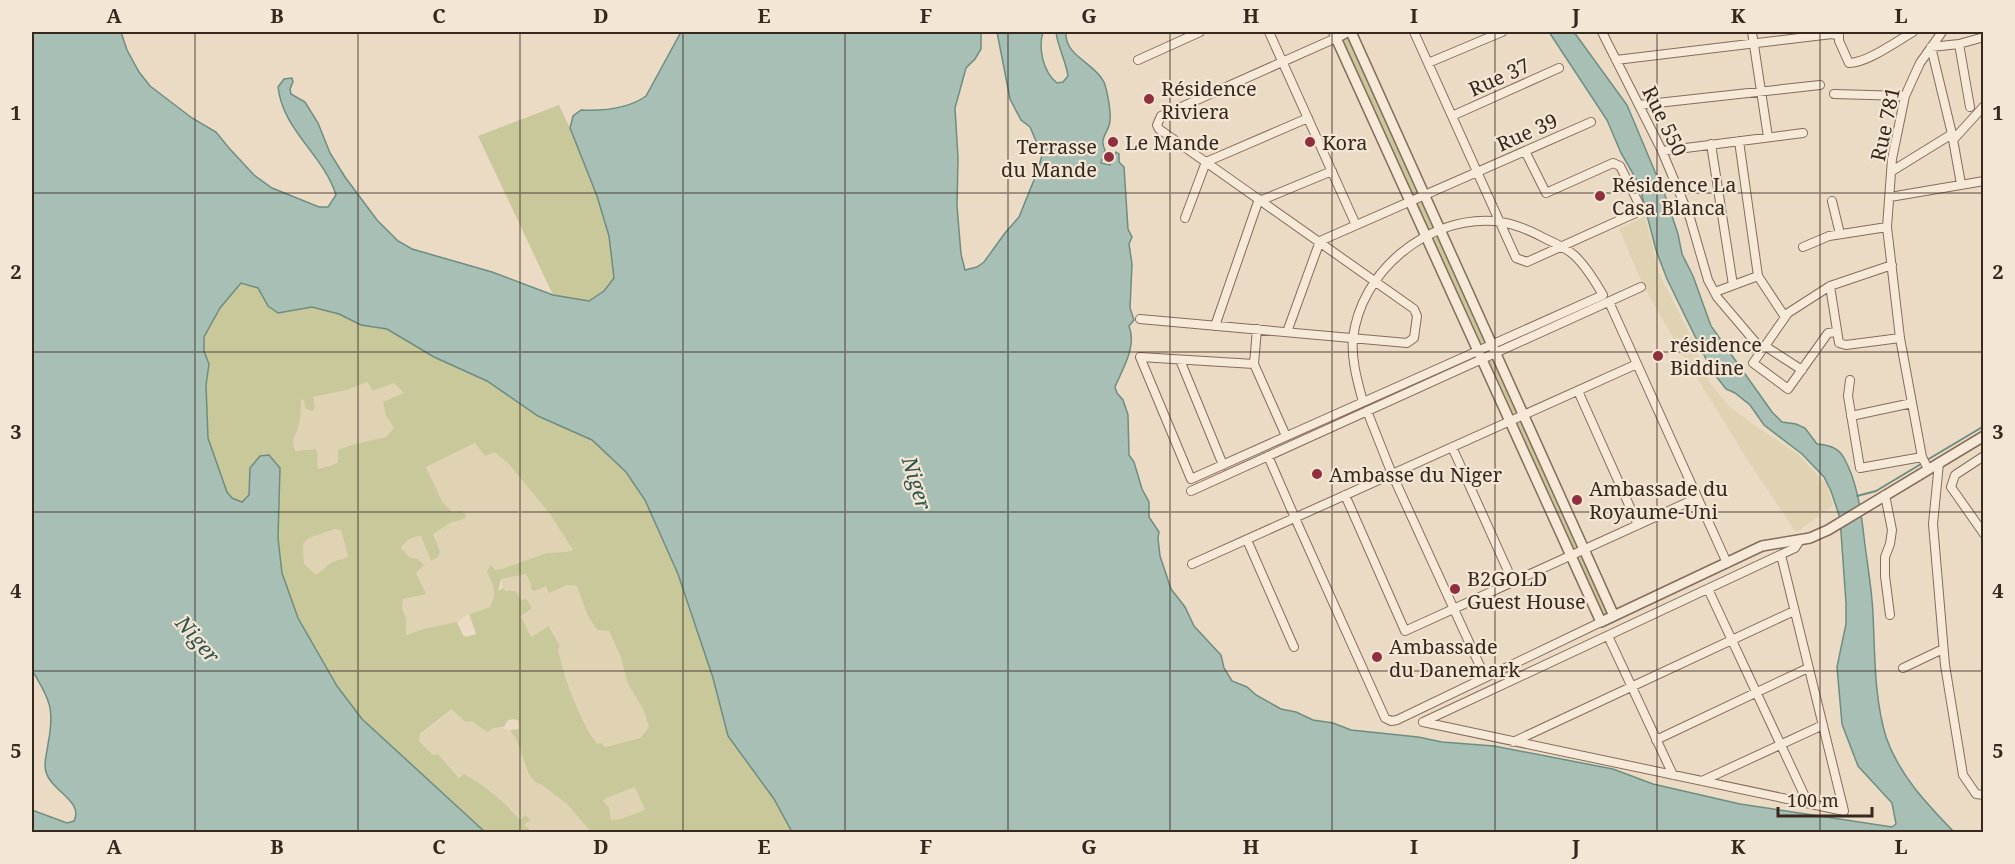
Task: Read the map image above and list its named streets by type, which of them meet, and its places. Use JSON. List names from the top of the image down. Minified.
{"streets":{"street":["Rue 37","Rue 550","Rue 781","Rue 39"]},"water":["Niger"],"places":["Résidence Riviera","Le Mande","Kora","Terrasse du Mande","Résidence La Casa Blanca","résidence Biddine","Ambasse du Niger","Ambassade du Royaume-Uni","B2GOLD Guest House","Ambassade du Danemark"],"scale_bar":"100 m","grid":{"columns":["A","B","C","D","E","F","G","H","I","J","K","L"],"rows":["1","2","3","4","5"]}}
